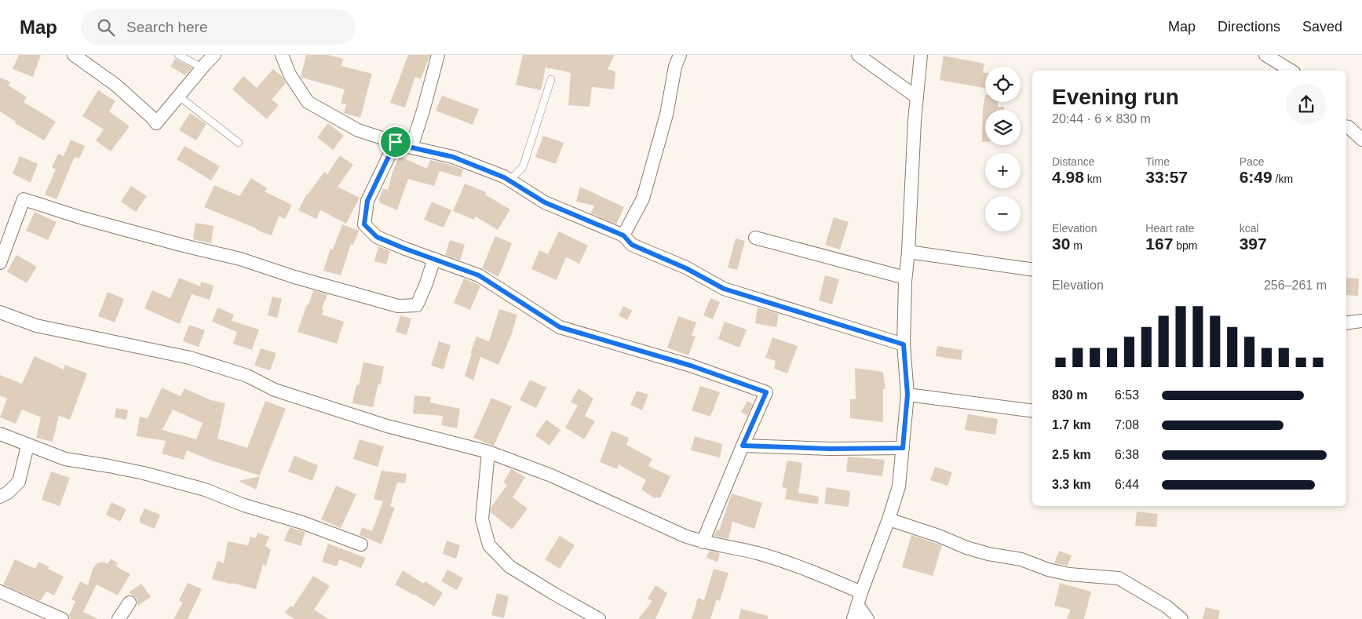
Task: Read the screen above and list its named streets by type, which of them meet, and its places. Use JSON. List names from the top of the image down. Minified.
{"page":{"header":"Map","search":"Search here","nav":["Map","Directions","Saved"],"map_buttons":["+","−"],"heading":["Evening run","20:44 · 6 × 830 m"],"stats":[["Distance","4.98 km"],["Time","33:57"],["Pace","6:49 /km"],["Elevation","30 m"],["Heart rate","167 bpm"],["kcal","397"]],"chart":["Elevation","256–261 m"],"list":[{"name":"830 m","note":"6:53"},{"name":"1.7 km","note":"7:08"},{"name":"2.5 km","note":"6:38"},{"name":"3.3 km","note":"6:44"}]}}
